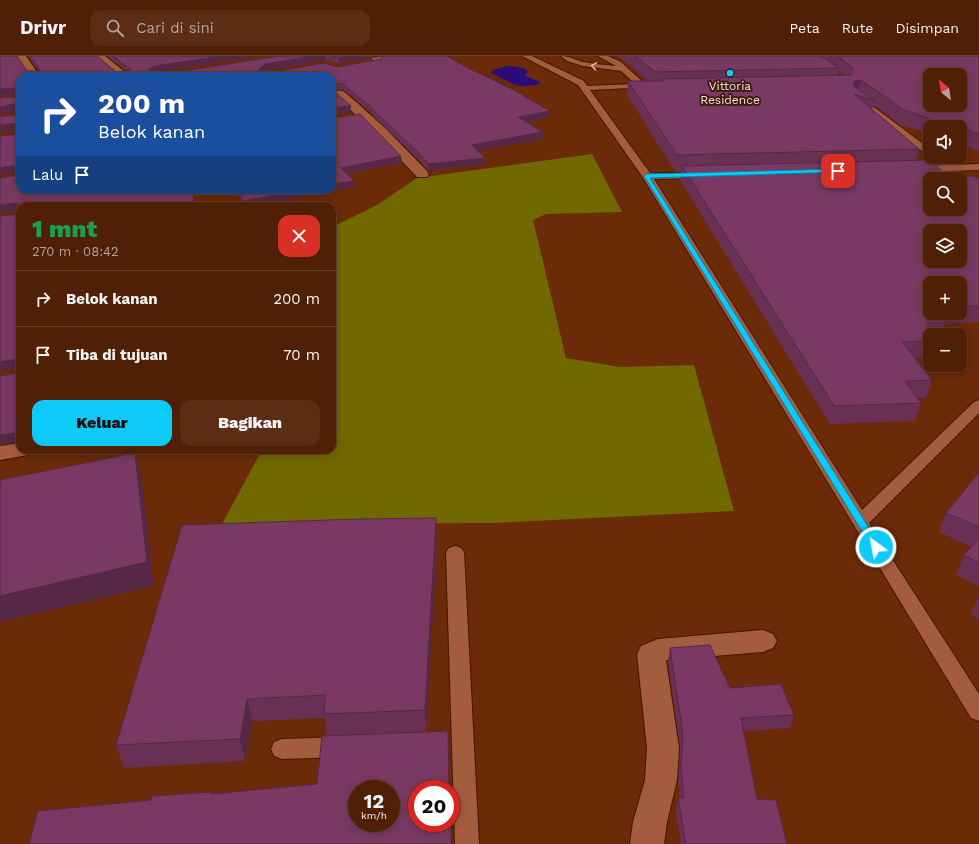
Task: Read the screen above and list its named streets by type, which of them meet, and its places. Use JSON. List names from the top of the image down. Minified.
{"places":["Vittoria Residence"],"north":"top left","page":{"header":"Drivr","search":"Cari di sini","nav":["Peta","Rute","Disimpan"],"map_buttons":["+","−"],"turn":["200 m","Belok kanan"],"then":"Lalu","heading":["1 mnt","270 m · 08:42"],"list":[{"name":"Belok kanan","value":"200 m"},{"name":"Tiba di tujuan","value":"70 m"}],"buttons":["Keluar","Bagikan"],"speed":"12 km/h","limit":"20"}}
